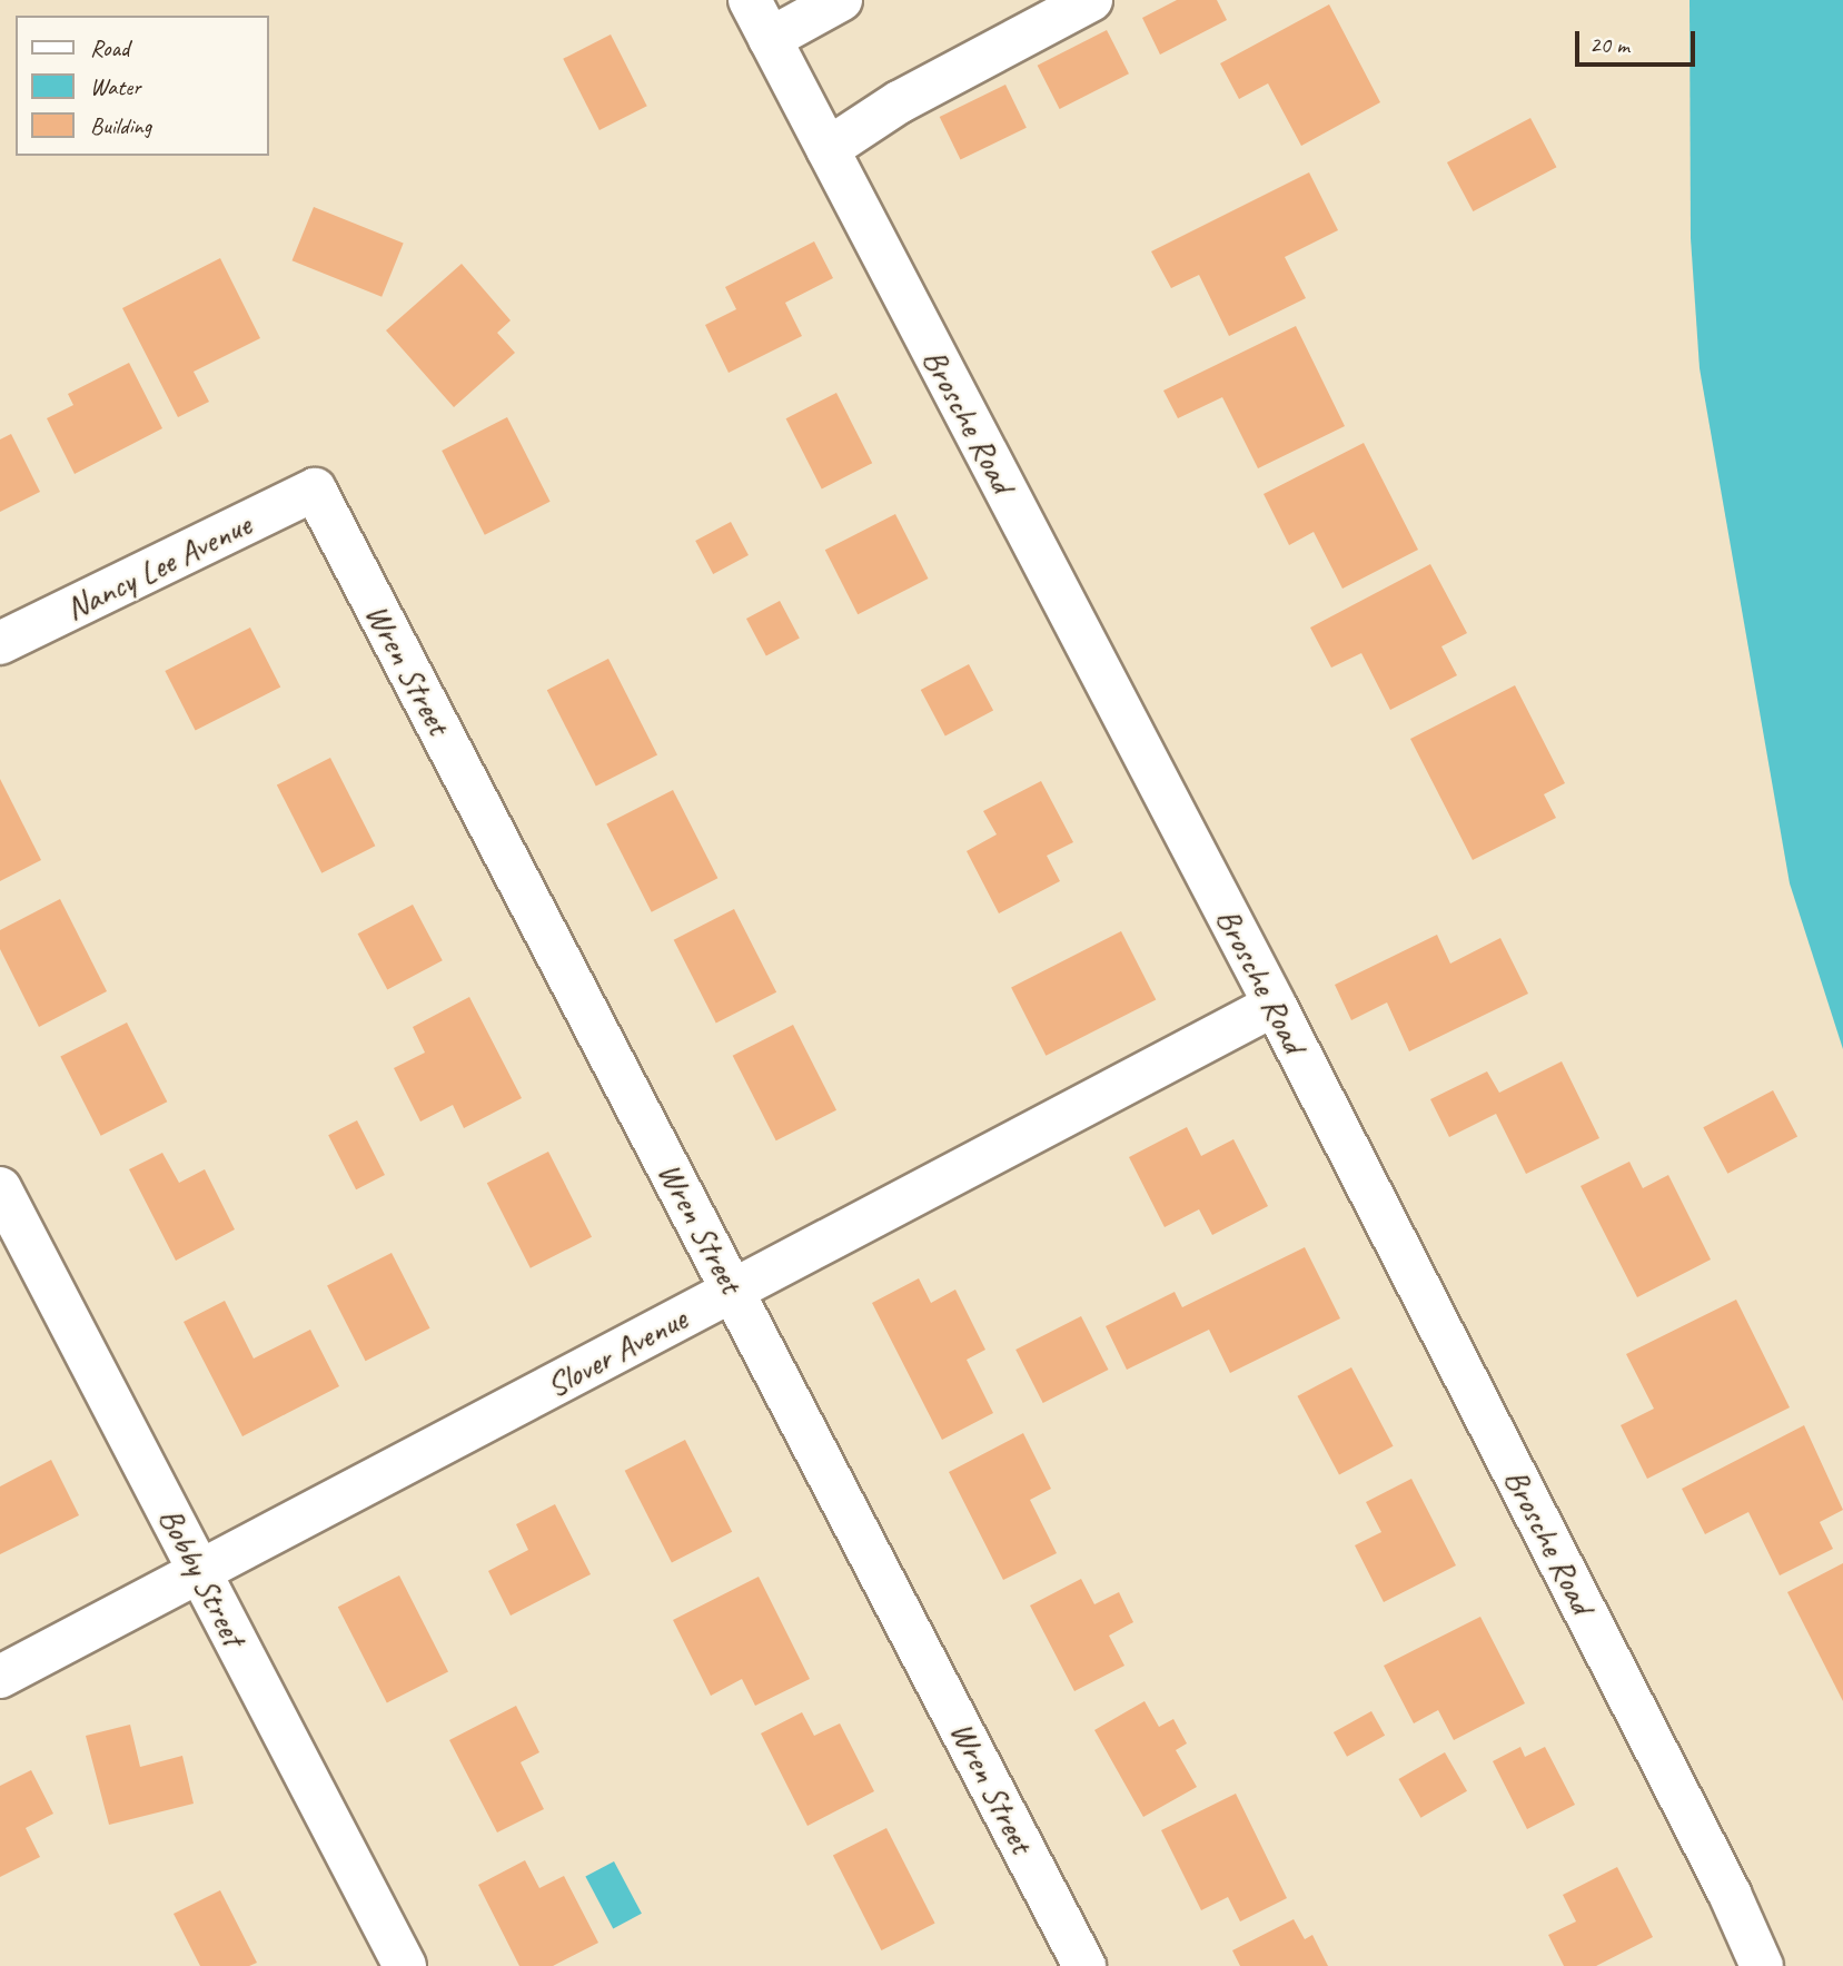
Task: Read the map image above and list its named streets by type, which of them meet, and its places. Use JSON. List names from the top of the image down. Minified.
{"streets":{"street":["Brosche Road","Nancy Lee Avenue","Wren Street","Slover Avenue","Bobby Street"]},"crossings":[["Brosche Road","Slover Avenue"],["Nancy Lee Avenue","Wren Street"],["Wren Street","Slover Avenue"],["Slover Avenue","Bobby Street"]],"legend":["Road","Water","Building"],"scale_bar":"20 m"}
